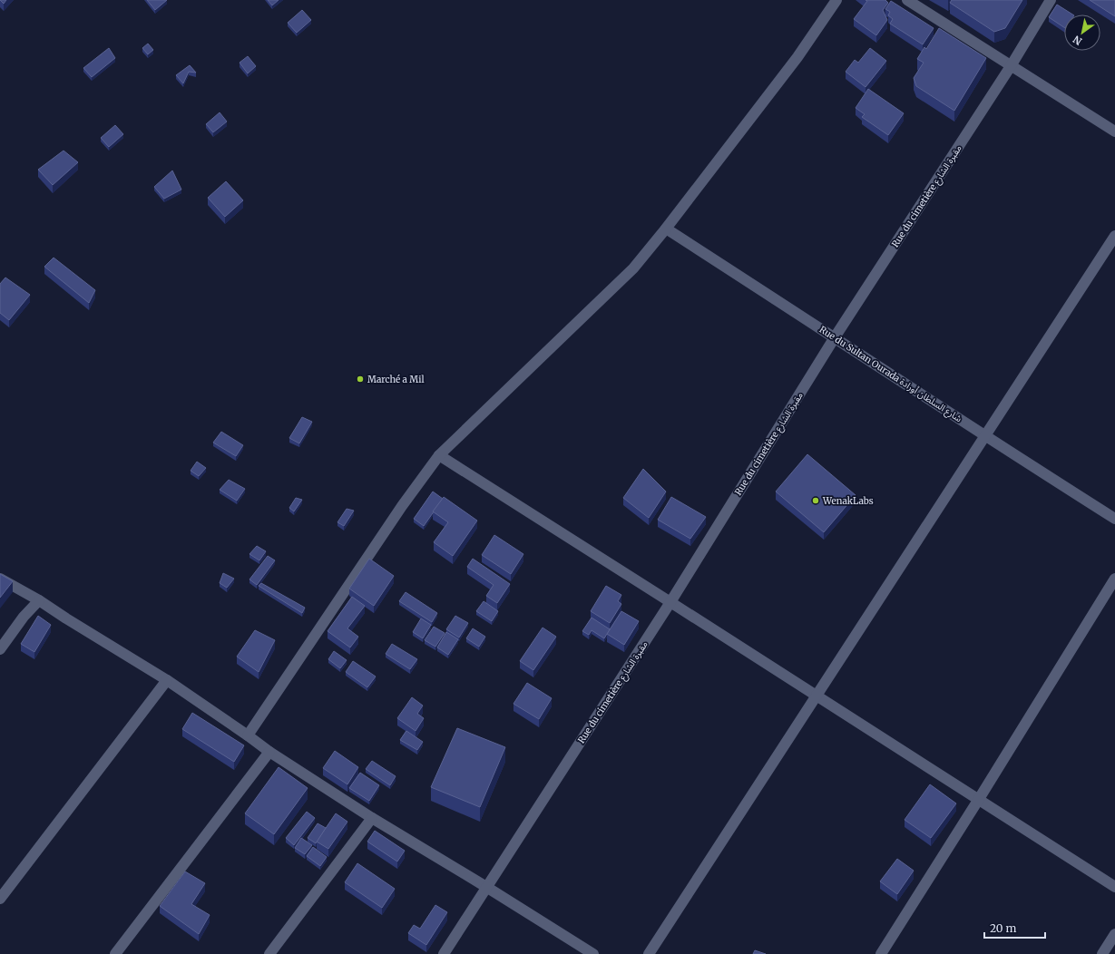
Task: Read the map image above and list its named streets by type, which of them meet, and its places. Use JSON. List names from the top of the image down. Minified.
{"streets":{"street":["Rue du cimetière مقبرة الشارع","Rue du Sultan Ourada شارع السلطان أورادة"]},"crossings":[["Rue du cimetière مقبرة الشارع","Rue du Sultan Ourada شارع السلطان أورادة"]],"places":["Marché a Mil","WenakLabs"],"scale_bar":"20 m","north":"bottom left"}
